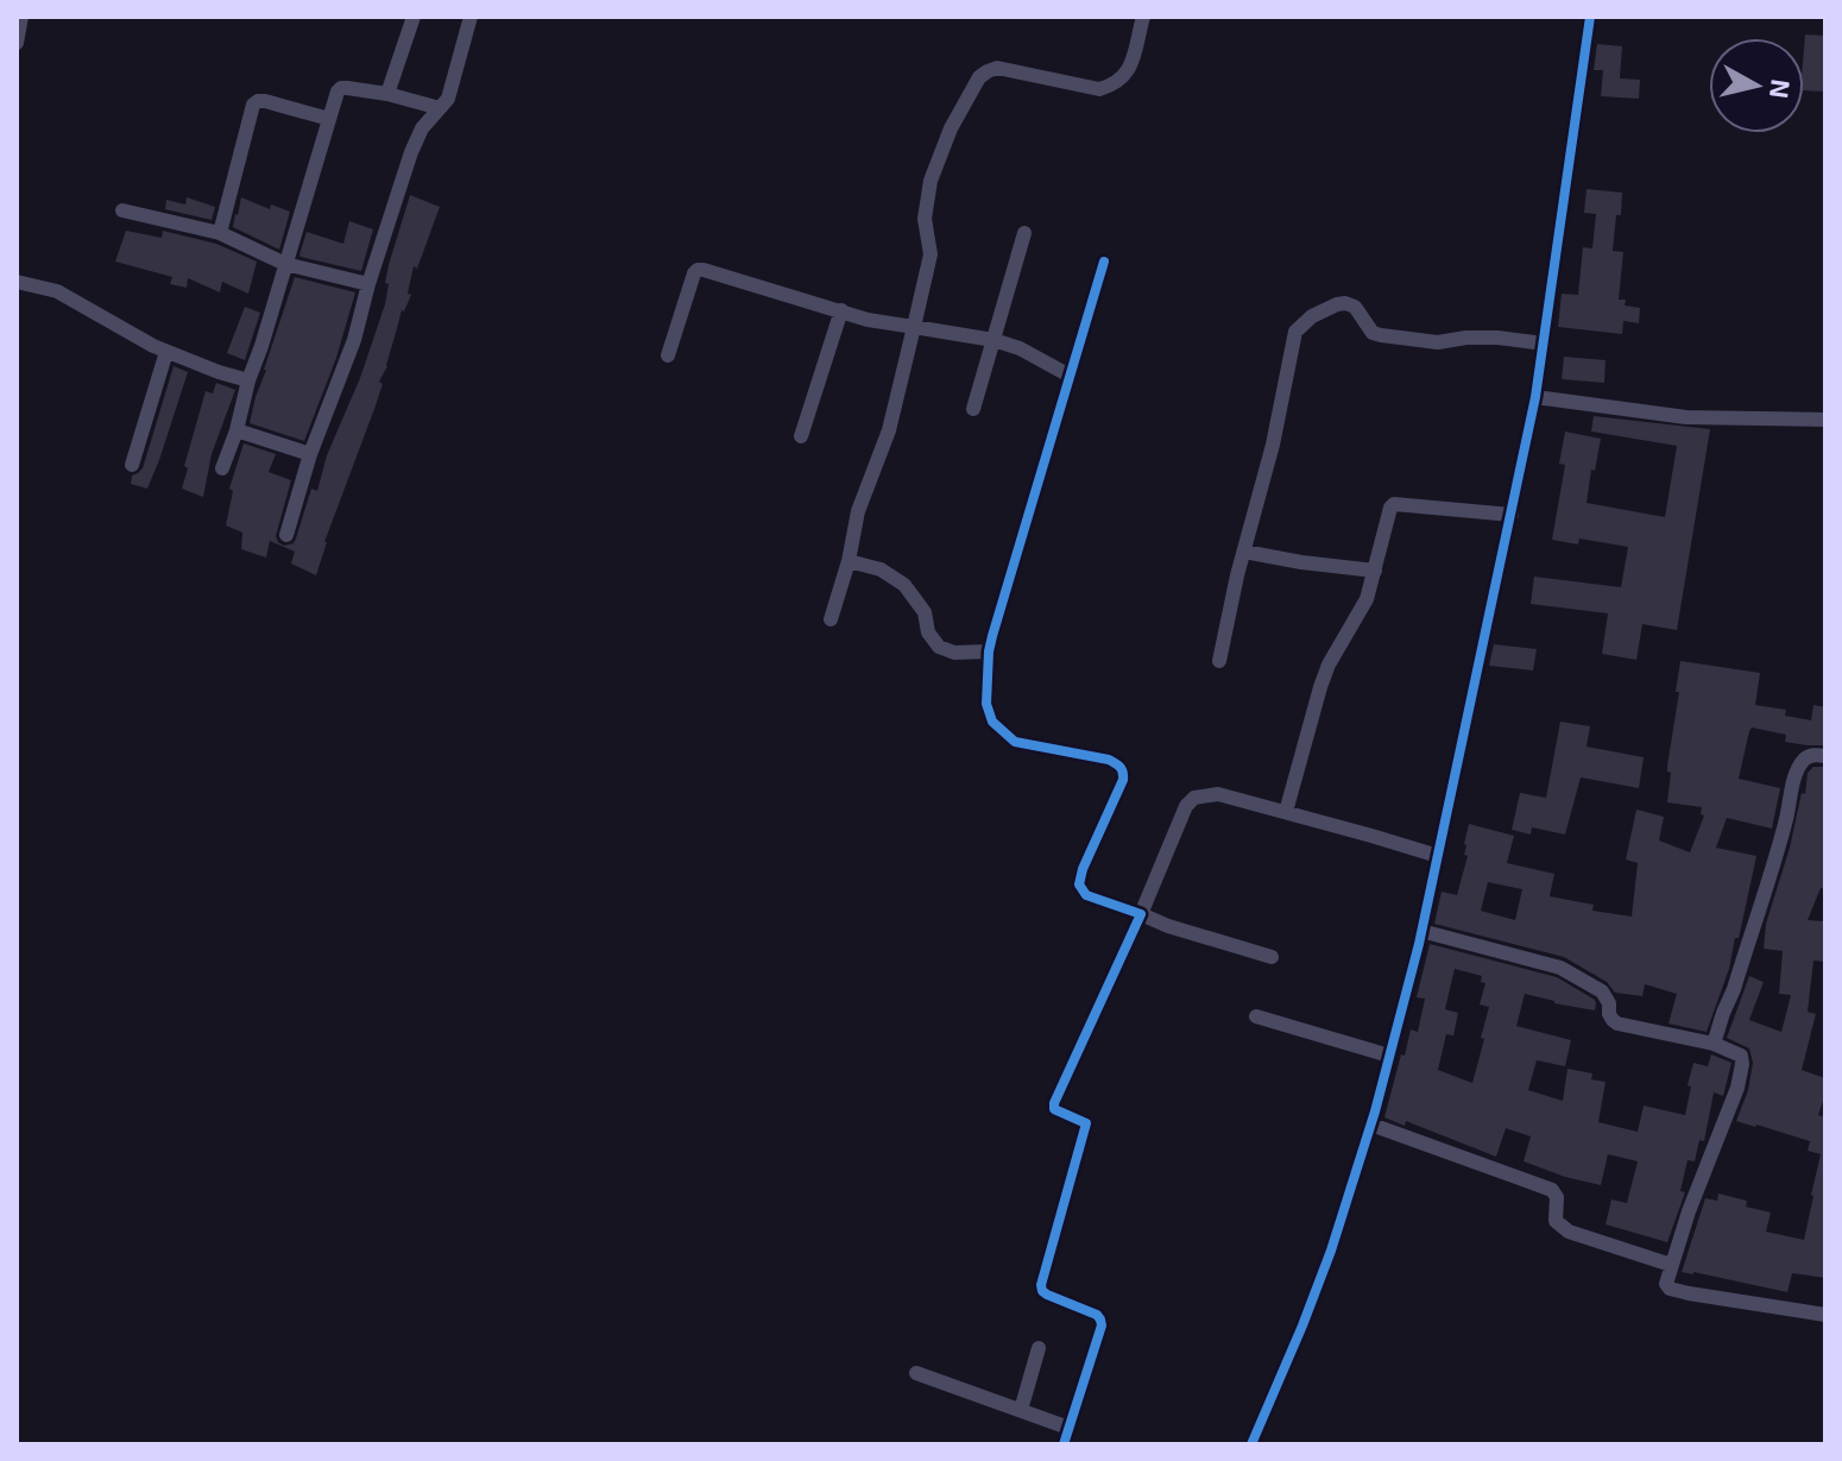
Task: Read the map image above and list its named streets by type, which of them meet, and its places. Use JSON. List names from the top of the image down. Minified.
{"north":"right"}
